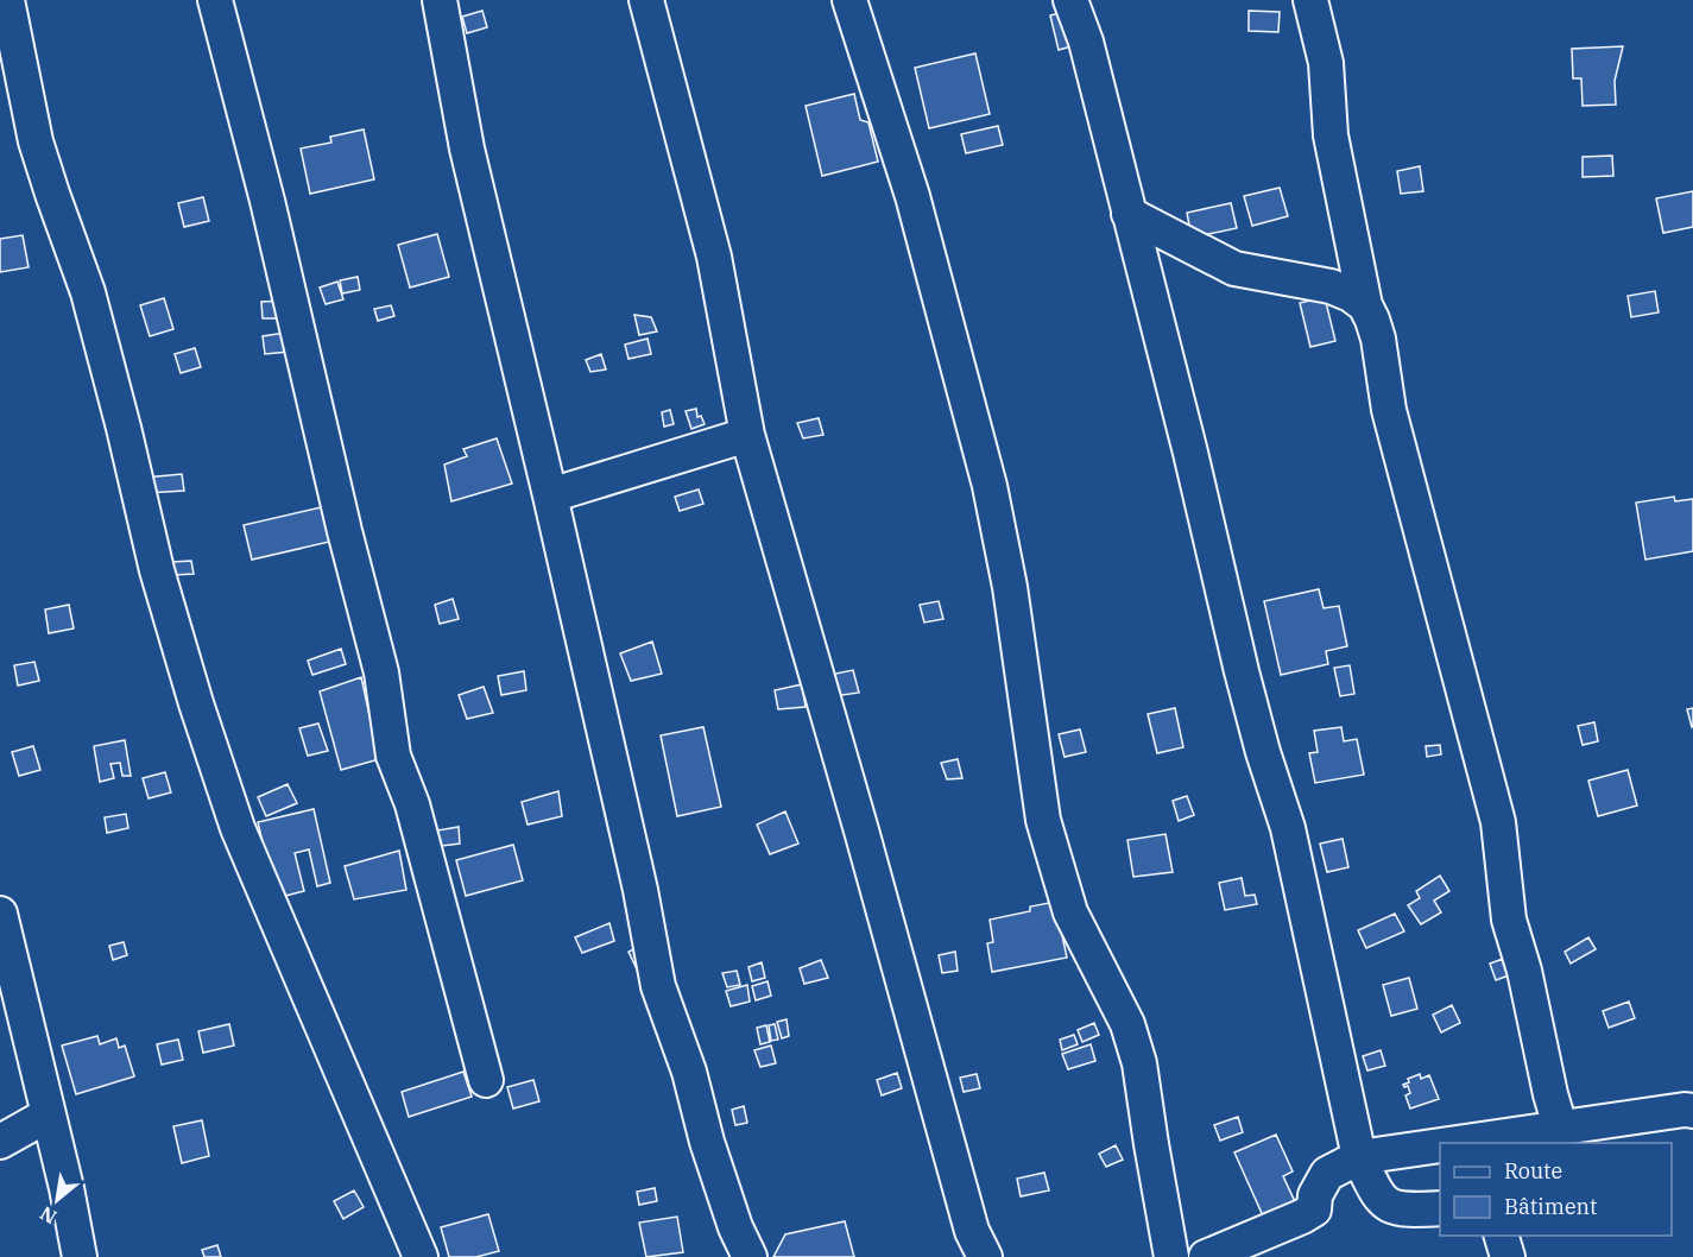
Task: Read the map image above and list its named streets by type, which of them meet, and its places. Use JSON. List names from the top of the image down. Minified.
{"legend":["Route","Bâtiment"],"north":"bottom left"}
